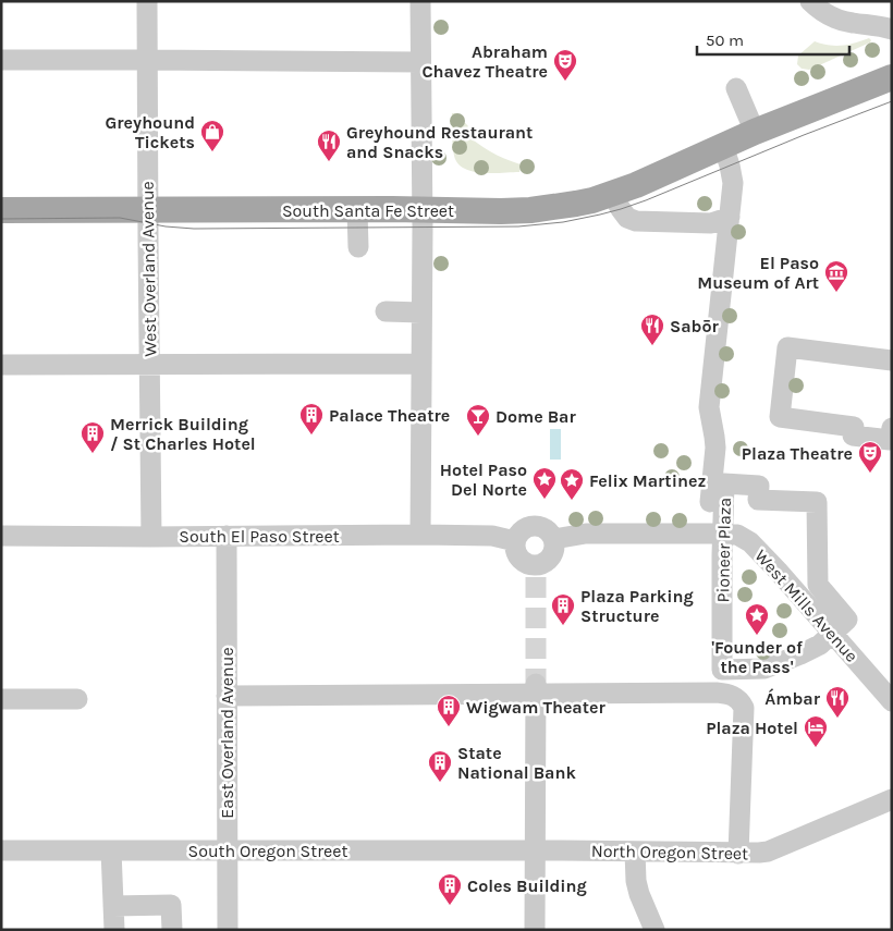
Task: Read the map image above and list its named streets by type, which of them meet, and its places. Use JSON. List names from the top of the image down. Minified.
{"streets":{"main road":["South Santa Fe Street"],"street":["West Overland Avenue","South El Paso Street","Pioneer Plaza","West Mills Avenue","East Overland Avenue","South Oregon Street","North Oregon Street"]},"crossings":[["South Santa Fe Street","West Overland Avenue"],["West Overland Avenue","South El Paso Street"],["South El Paso Street","East Overland Avenue"],["Pioneer Plaza","West Mills Avenue"],["East Overland Avenue","South Oregon Street"],["South Oregon Street","North Oregon Street"]],"places":{"theatre":["Abraham Chavez Theatre","Plaza Theatre"],"shop":["Greyhound Tickets"],"restaurant":["Greyhound Restaurant and Snacks","Sabōr","Ámbar"],"museum":["El Paso Museum of Art"],"building":["Palace Theatre","Merrick Building / St Charles Hotel","Plaza Parking Structure","Wigwam Theater","State National Bank","Coles Building"],"bar":["Dome Bar"],"place":["Hotel Paso Del Norte","Felix Martinez","'Founder of the Pass'"],"hotel":["Plaza Hotel"]},"scale_bar":"50 m"}
